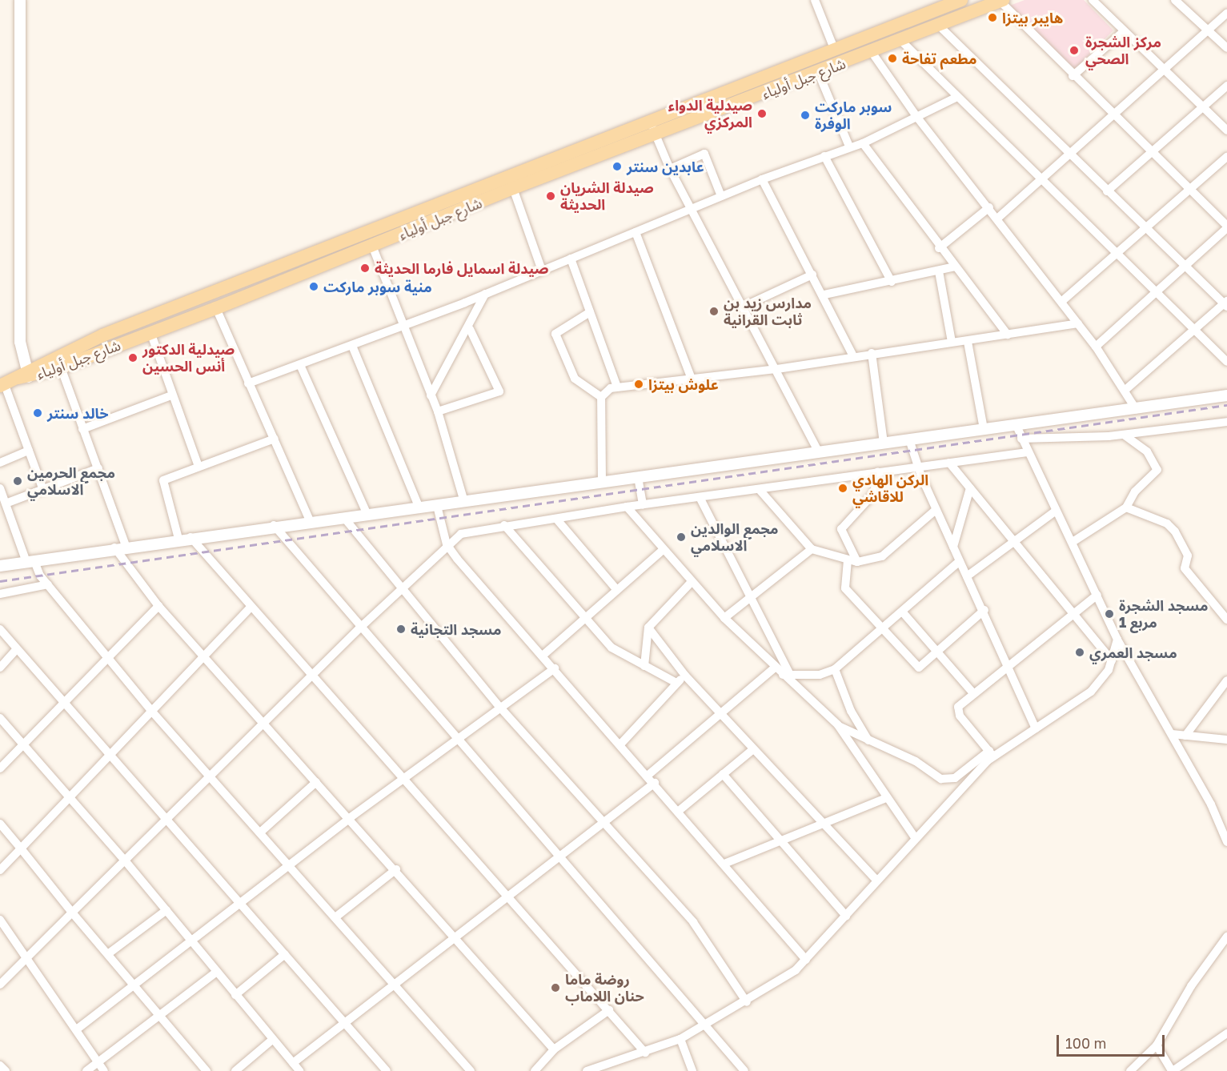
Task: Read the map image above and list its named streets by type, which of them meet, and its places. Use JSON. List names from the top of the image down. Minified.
{"streets":{"main road":["شارع جبل أولياء"]},"places":["هايبر بيتزا","مركز الشجرة الصحي","مطعم تفاحة","صيدلية الدواء المركزي","سوبر ماركت الوفرة","عابدين سنتر","صيدلة الشريان الحديثة","صيدلة اسمايل فارما الحديثة","منية سوبر ماركت","مدارس زيد بن ثابت القرانية","صيدلية الدكتور أنس الحسين","علوش بيتزا","خالد سنتر","مجمع الحرمين الاسلامي","الركن الهادي للاقاشي","مجمع الوالدين الاسلامي","مسجد الشجرة مربع 1","مسجد التجانية","مسجد العمري","روضة ماما حنان اللاماب"],"scale_bar":"100 m"}
